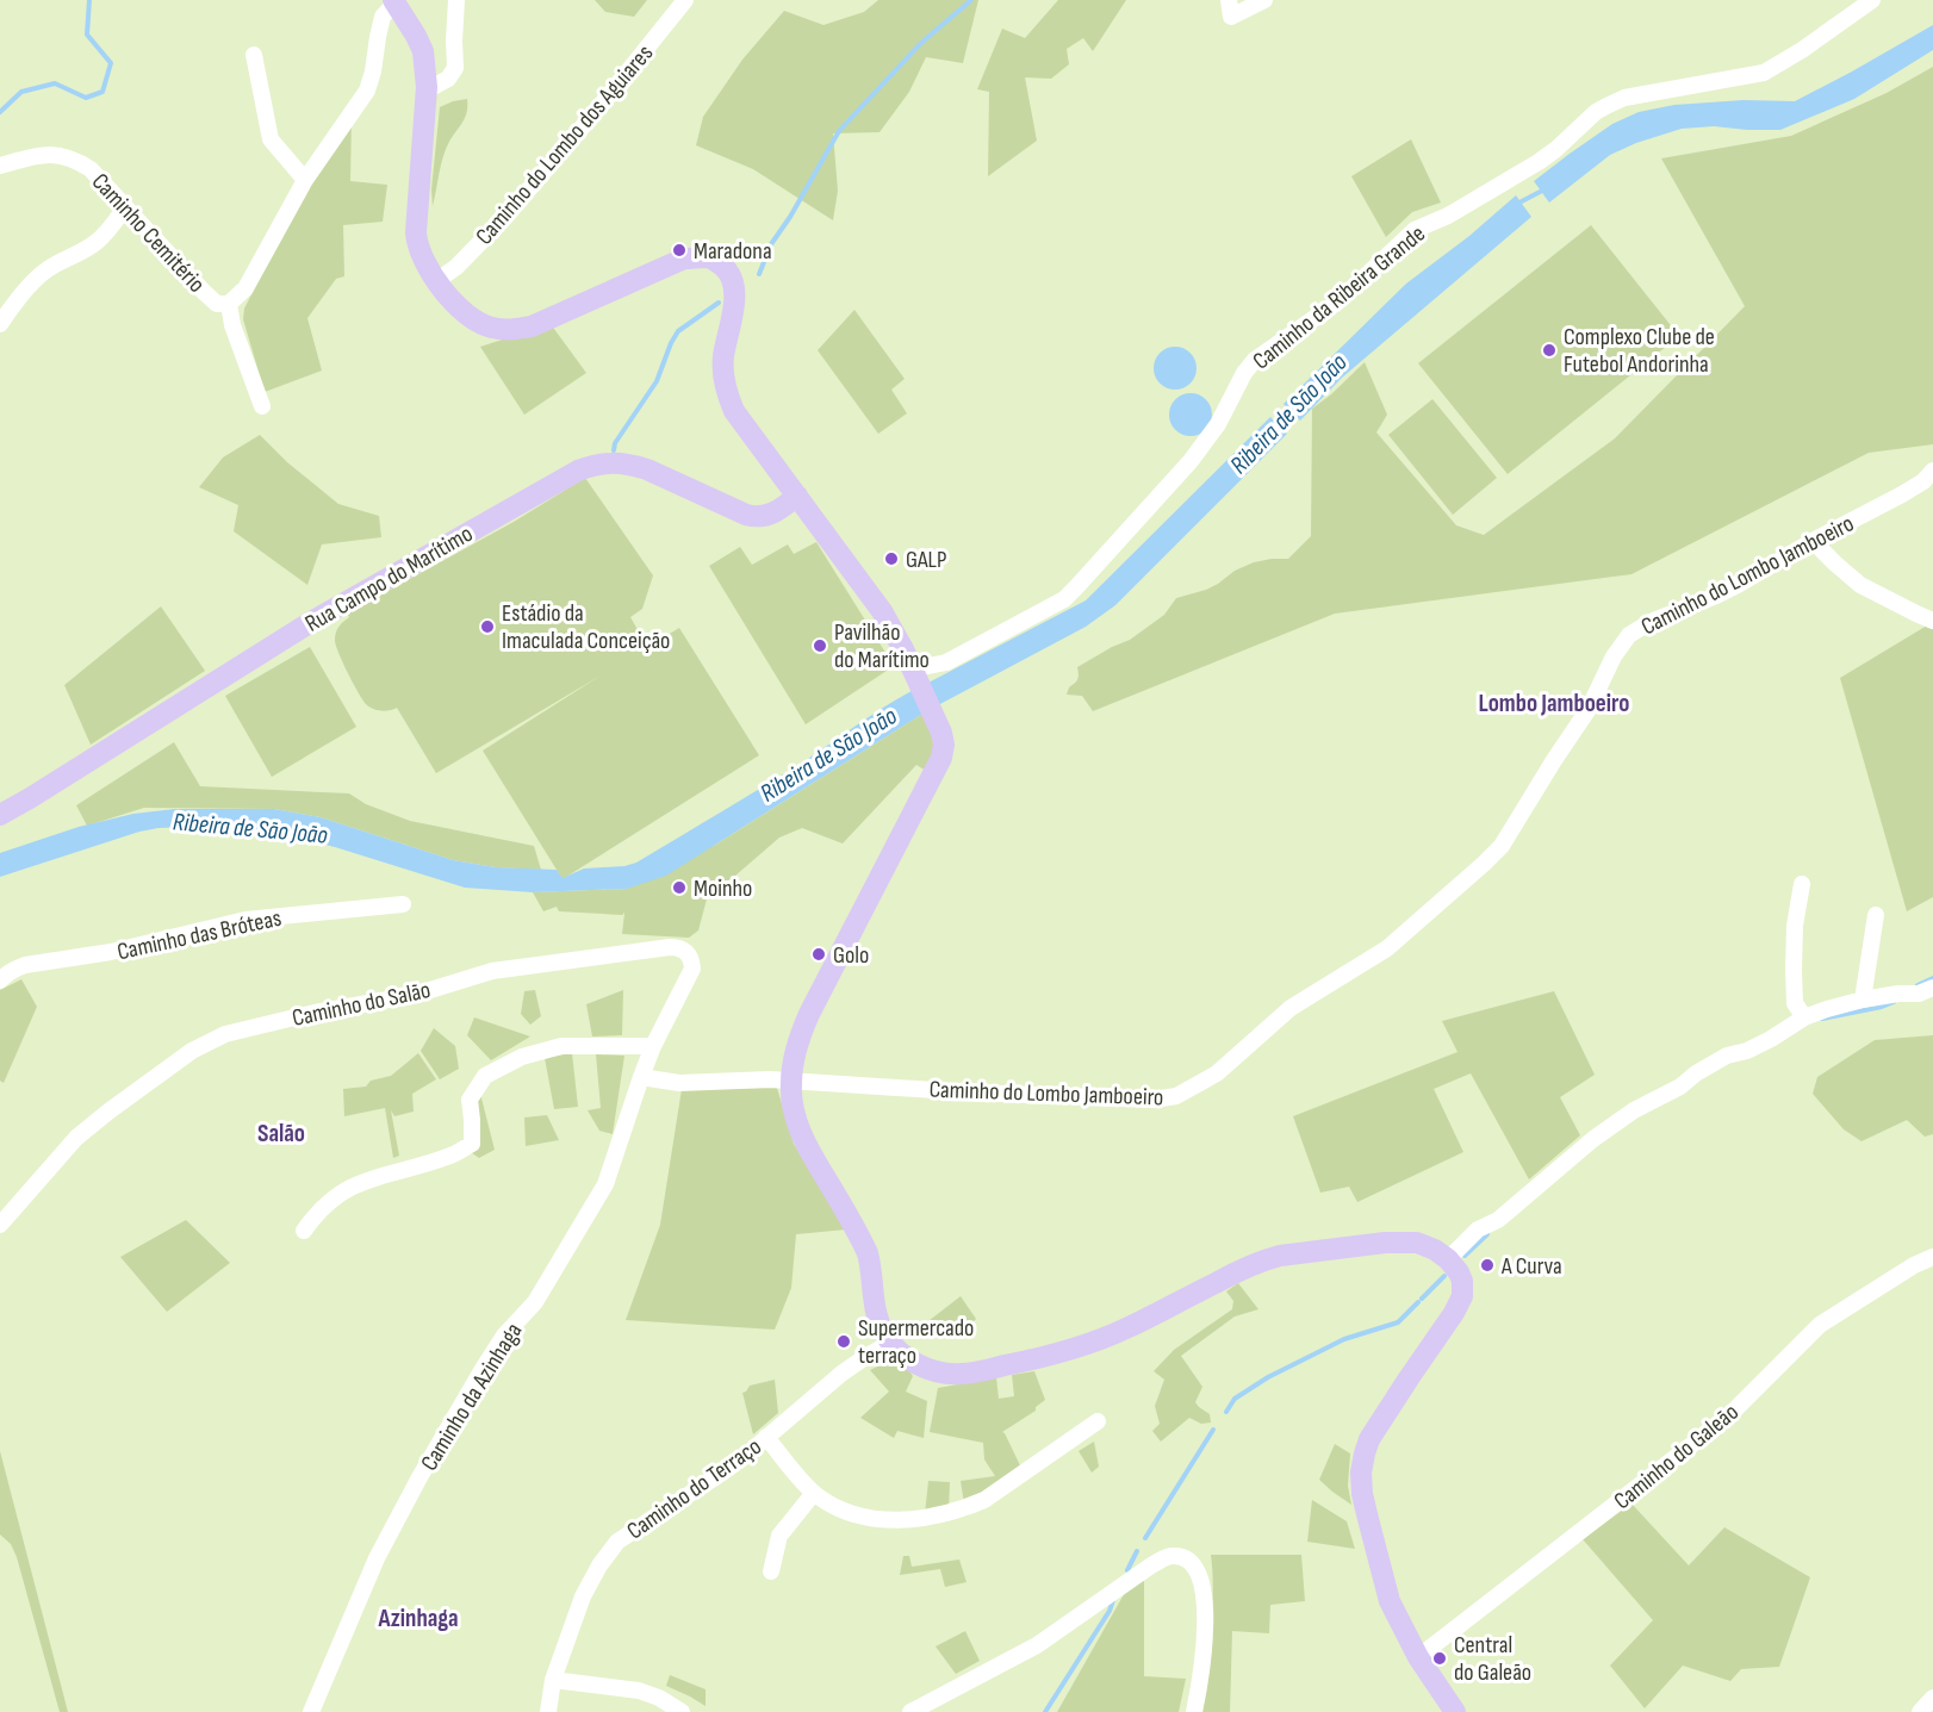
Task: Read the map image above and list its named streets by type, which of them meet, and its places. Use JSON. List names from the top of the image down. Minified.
{"streets":{"main road":["Rua Campo do Marítimo"],"street":["Caminho do Lombo dos Aguiares","Caminho Cemitério","Caminho da Ribeira Grande","Caminho do Lombo Jamboeiro","Caminho das Bróteas","Caminho do Salão","Caminho da Azinhaga","Caminho do Galeão","Caminho do Terraço"]},"crossings":[["Caminho do Lombo Jamboeiro","Caminho da Azinhaga"],["Caminho do Salão","Caminho da Azinhaga"]],"districts":["Lombo Jamboeiro","Salão","Azinhaga"],"water":["Ribeira de São João"],"places":["Maradona","Complexo Clube de Futebol Andorinha","GALP","Estádio da Imaculada Conceição","Pavilhão do Marítimo","Moinho","Golo","A Curva","Supermercado terraço","Central do Galeão"]}
